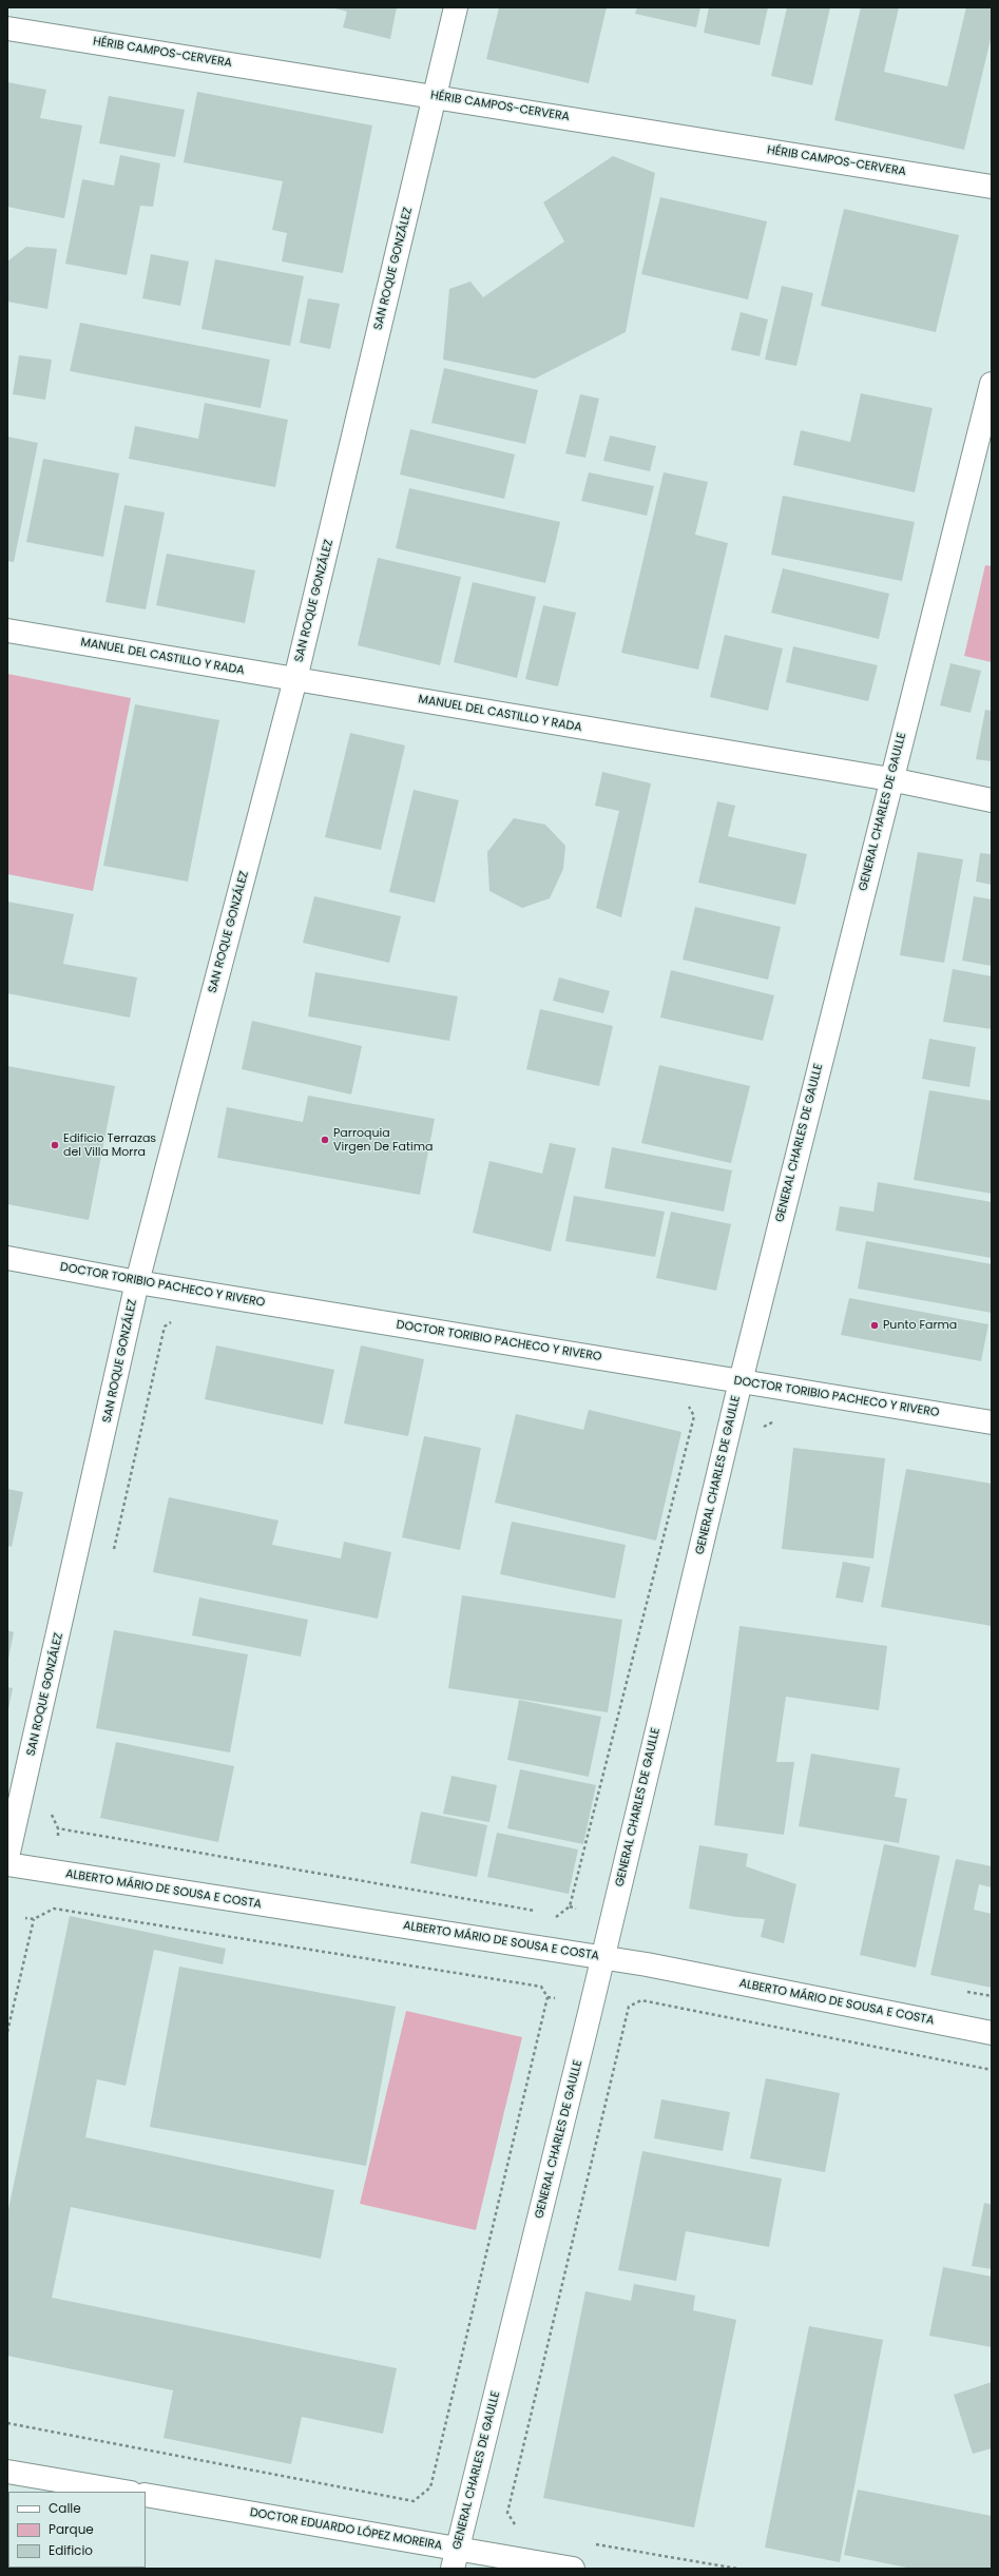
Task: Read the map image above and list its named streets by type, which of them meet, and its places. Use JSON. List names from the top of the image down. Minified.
{"streets":{"street":["HÉRIB CAMPOS-CERVERA","SAN ROQUE GONZÁLEZ","MANUEL DEL CASTILLO Y RADA","GENERAL CHARLES DE GAULLE","DOCTOR TORIBIO PACHECO Y RIVERO","ALBERTO MÁRIO DE SOUSA E COSTA","DOCTOR EDUARDO LÓPEZ MOREIRA"]},"crossings":[["HÉRIB CAMPOS-CERVERA","SAN ROQUE GONZÁLEZ"],["SAN ROQUE GONZÁLEZ","MANUEL DEL CASTILLO Y RADA"],["SAN ROQUE GONZÁLEZ","DOCTOR TORIBIO PACHECO Y RIVERO"],["MANUEL DEL CASTILLO Y RADA","GENERAL CHARLES DE GAULLE"],["GENERAL CHARLES DE GAULLE","DOCTOR TORIBIO PACHECO Y RIVERO"],["GENERAL CHARLES DE GAULLE","ALBERTO MÁRIO DE SOUSA E COSTA"],["GENERAL CHARLES DE GAULLE","DOCTOR EDUARDO LÓPEZ MOREIRA"]],"places":["Parroquia Virgen De Fatima","Edificio Terrazas del Villa Morra","Punto Farma"],"legend":["Calle","Parque","Edificio"]}
